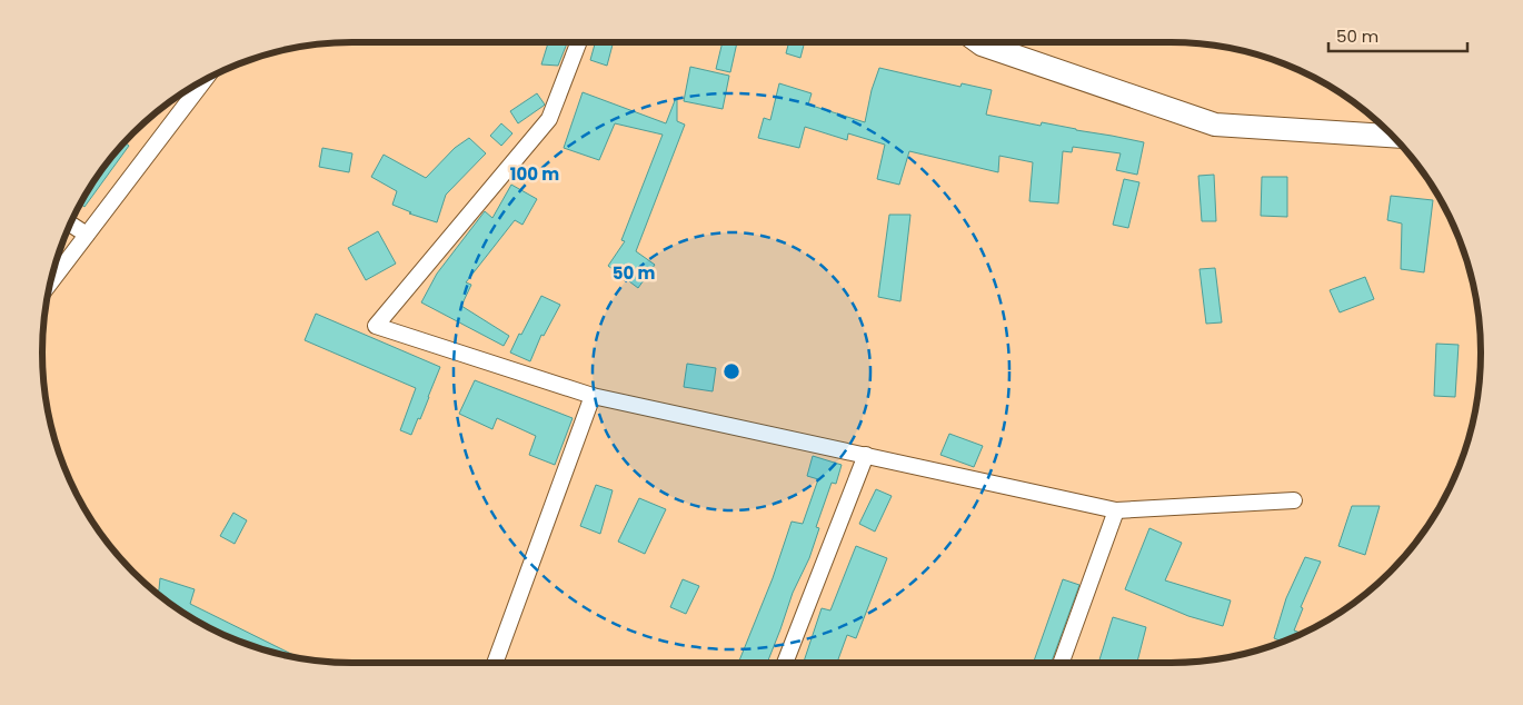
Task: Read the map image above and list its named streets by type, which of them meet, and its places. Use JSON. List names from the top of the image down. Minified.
{"scale_bar":"50 m","rings":["100 m","50 m"]}
